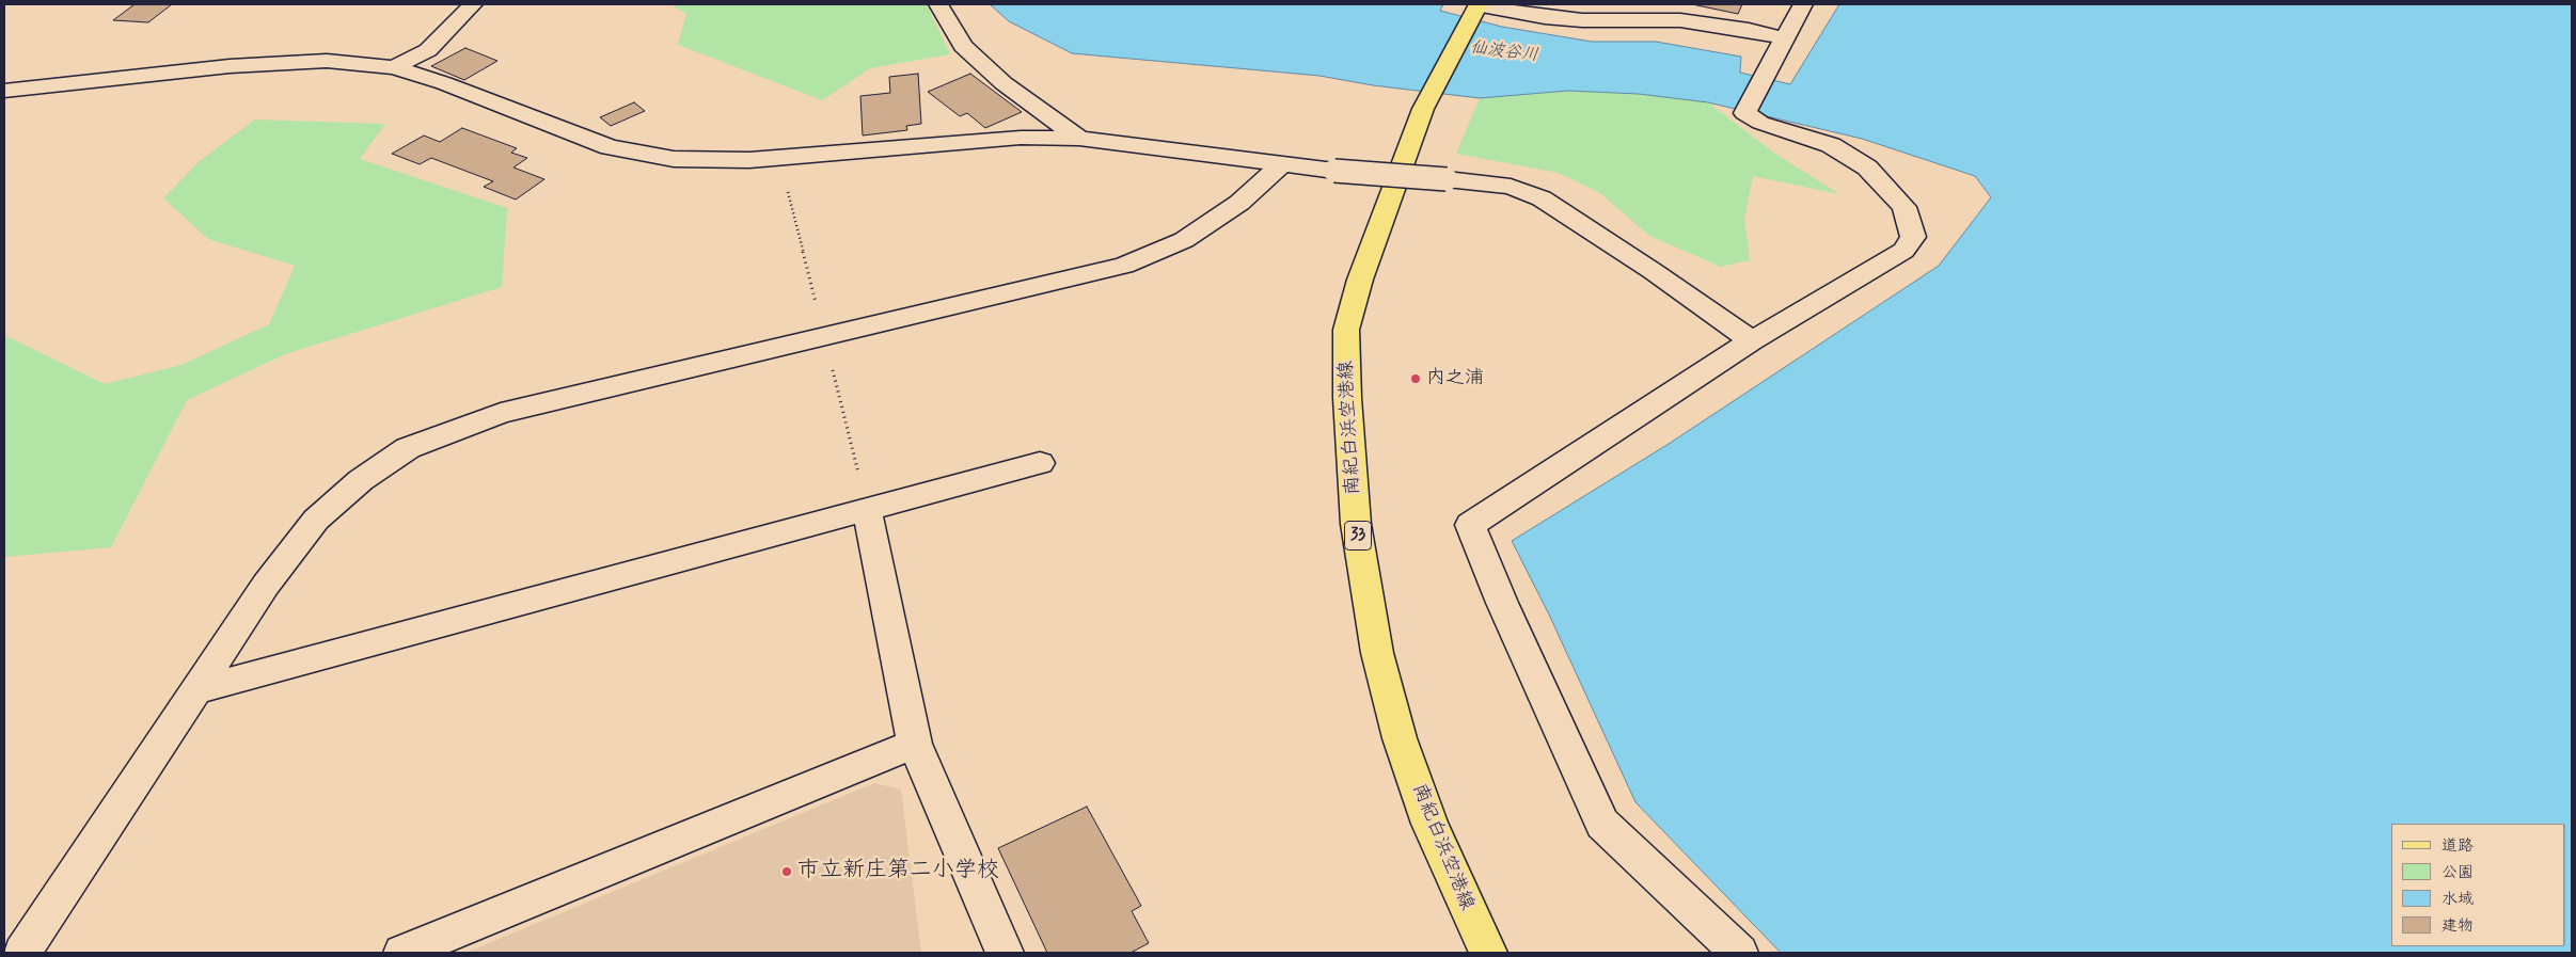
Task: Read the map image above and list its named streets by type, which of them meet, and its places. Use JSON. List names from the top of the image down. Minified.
{"streets":{"main road":["南紀白浜空港線","33"]},"water":["仙波谷川"],"places":["内之浦","市立新庄第二小学校"],"legend":["道路","公園","水域","建物"]}
